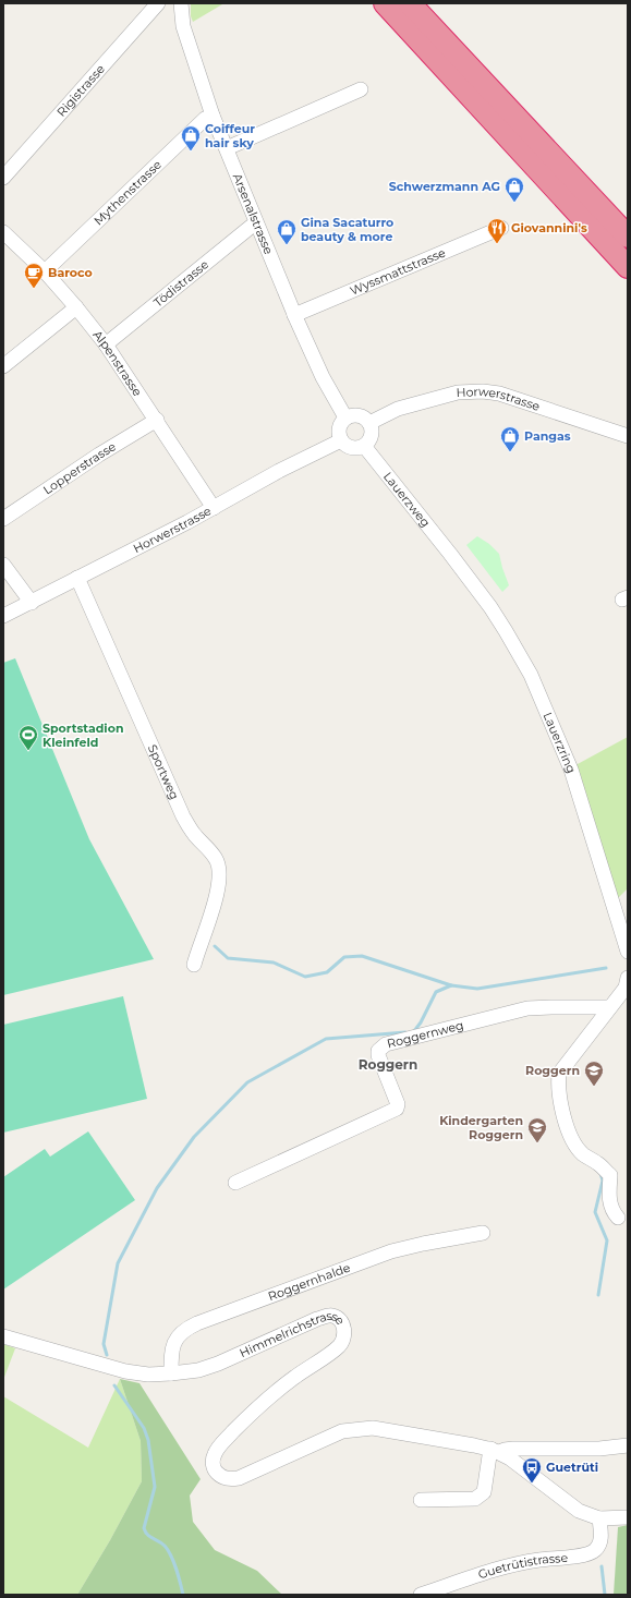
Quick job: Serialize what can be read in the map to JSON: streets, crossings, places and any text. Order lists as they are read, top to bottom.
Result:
{
  "streets": {
    "street": [
      "Rigistrasse",
      "Mythenstrasse",
      "Arsenalstrasse",
      "Wyssmattstrasse",
      "Tödistrasse",
      "Alpenstrasse",
      "Horwerstrasse",
      "Lopperstrasse",
      "Lauerzweg",
      "Lauerzring",
      "Sportweg",
      "Roggernweg",
      "Roggernhalde",
      "Himmelrichstrasse",
      "Guetrütistrasse"
    ]
  },
  "crossings": [
    ["Mythenstrasse", "Arsenalstrasse"],
    ["Mythenstrasse", "Alpenstrasse"],
    ["Arsenalstrasse", "Wyssmattstrasse"],
    ["Arsenalstrasse", "Tödistrasse"],
    ["Arsenalstrasse", "Horwerstrasse"],
    ["Arsenalstrasse", "Lauerzweg"],
    ["Tödistrasse", "Alpenstrasse"],
    ["Alpenstrasse", "Horwerstrasse"],
    ["Alpenstrasse", "Lopperstrasse"],
    ["Horwerstrasse", "Lauerzweg"],
    ["Horwerstrasse", "Sportweg"],
    ["Lauerzweg", "Lauerzring"],
    ["Roggernhalde", "Himmelrichstrasse"],
    ["Himmelrichstrasse", "Guetrütistrasse"]
  ],
  "districts": ["Roggern"],
  "places": {
    "shop": [
      "Coiffeur hair sky",
      "Schwerzmann AG",
      "Gina Sacaturro beauty & more",
      "Pangas"
    ],
    "restaurant": ["Giovannini's"],
    "cafe": ["Baroco"],
    "sports": ["Sportstadion Kleinfeld"],
    "school or university": ["Roggern", "Kindergarten Roggern"],
    "bus stop": ["Guetrüti"]
  }
}
